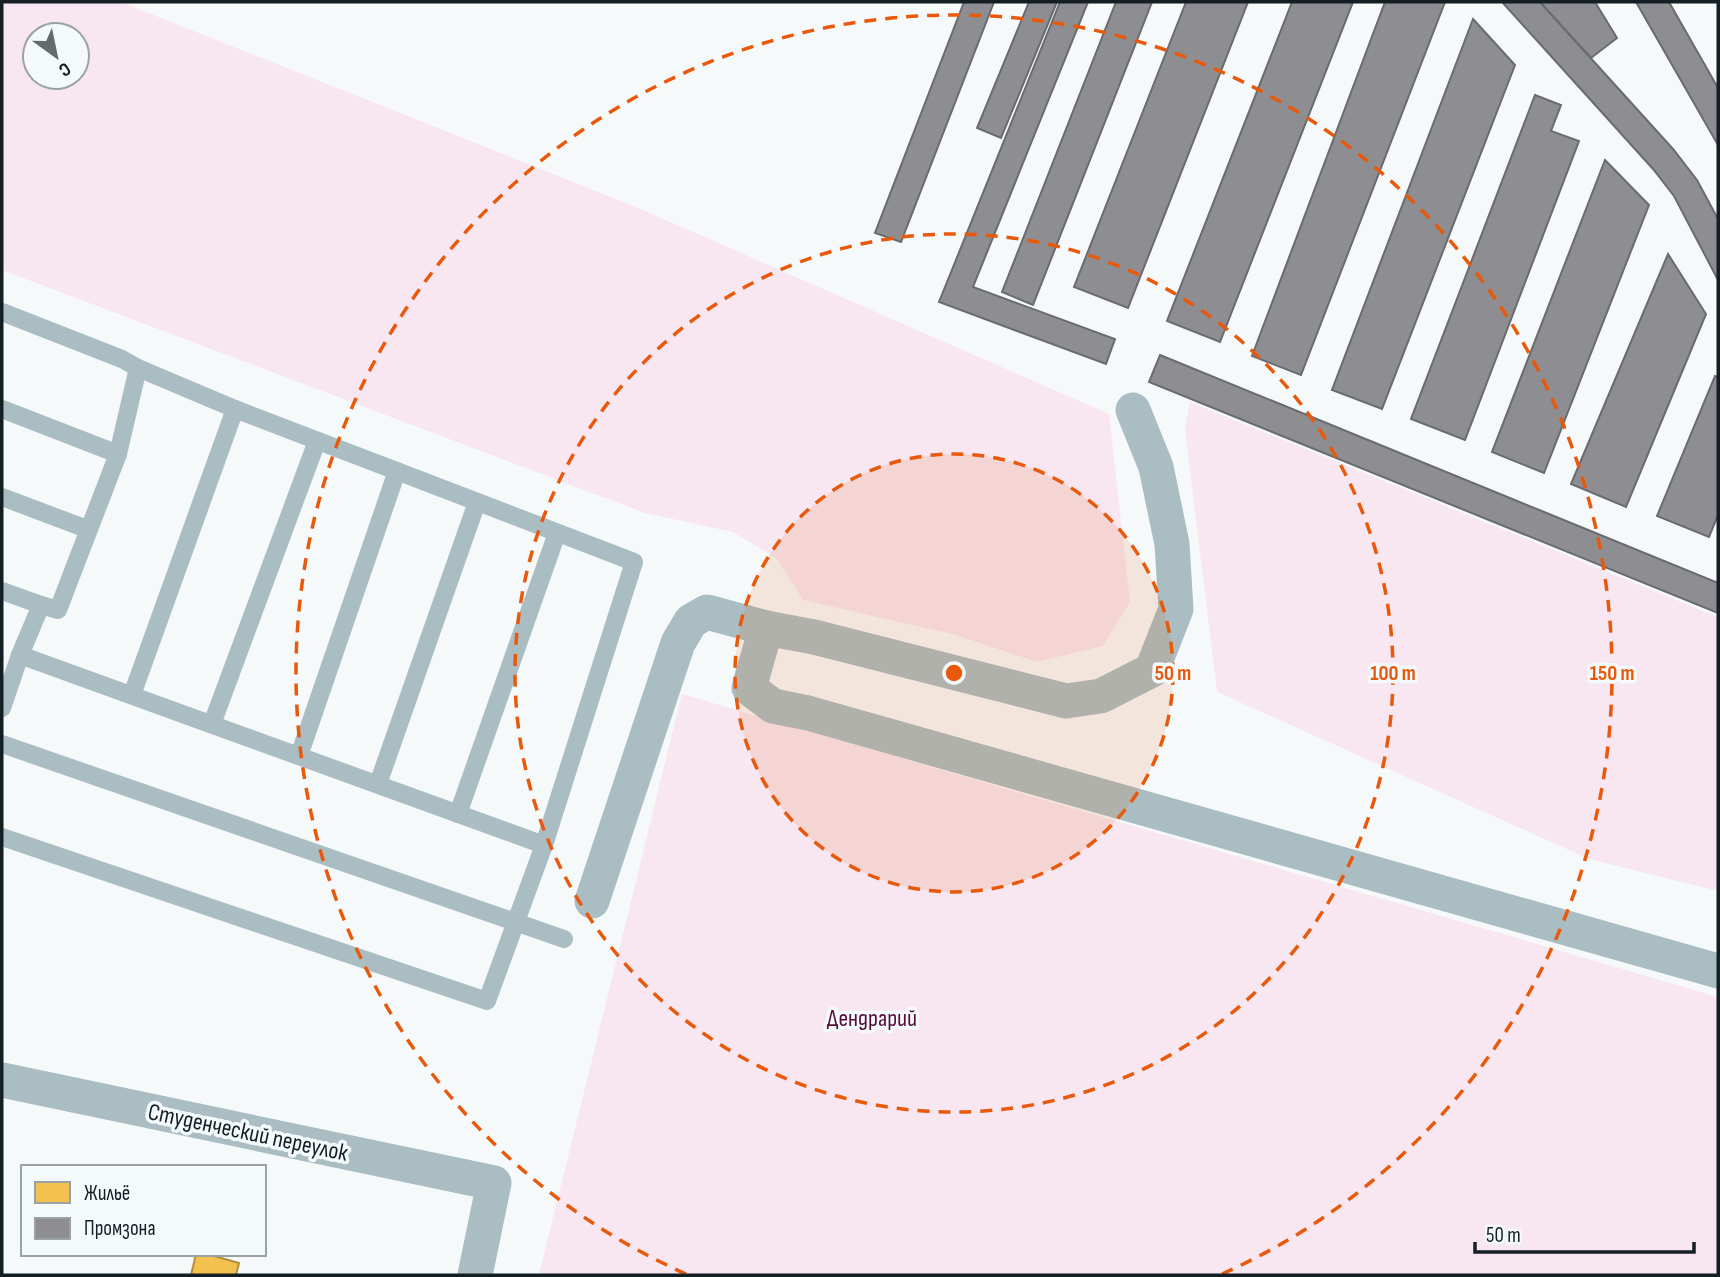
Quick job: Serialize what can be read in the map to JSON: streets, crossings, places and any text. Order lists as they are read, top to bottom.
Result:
{
  "streets": {
    "street": ["Студенческий переулок"]
  },
  "parks": ["Дендрарий"],
  "legend": ["Жильё", "Промзона"],
  "scale_bar": "50 m",
  "north": "bottom right",
  "rings": ["50 m", "100 m", "150 m"]
}
